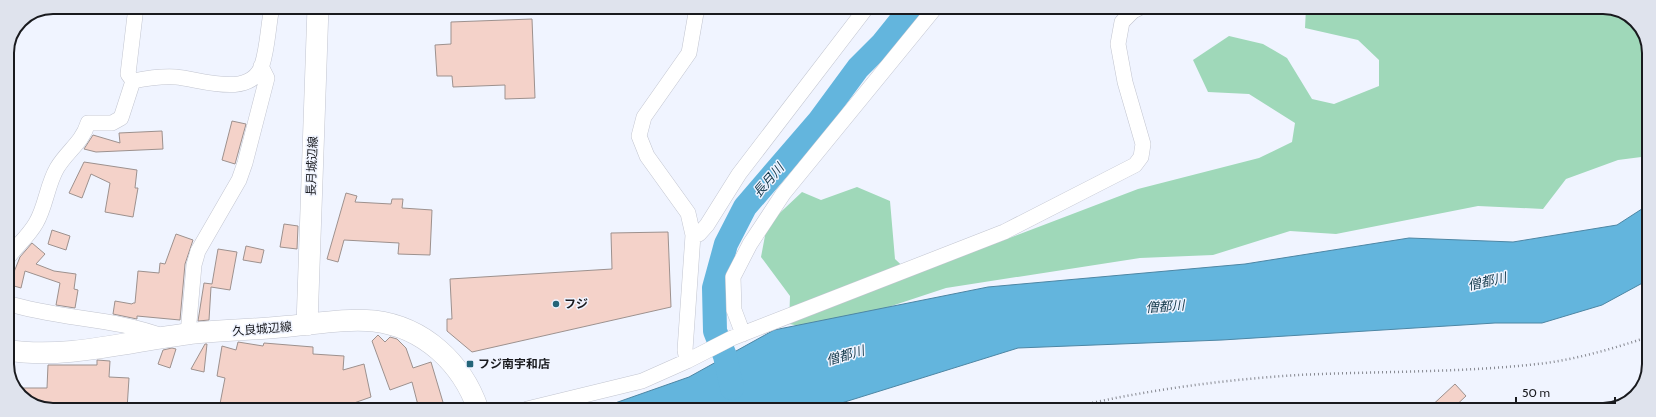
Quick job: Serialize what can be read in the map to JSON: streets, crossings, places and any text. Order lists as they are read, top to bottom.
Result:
{
  "streets": {
    "main road": ["長月城辺線", "久良城辺線"]
  },
  "crossings": [
    ["長月城辺線", "久良城辺線"]
  ],
  "water": ["長月川", "僧都川"],
  "places": {
    "other": ["フジ"],
    "transit": ["フジ南宇和店"]
  },
  "scale_bar": "50 m"
}
